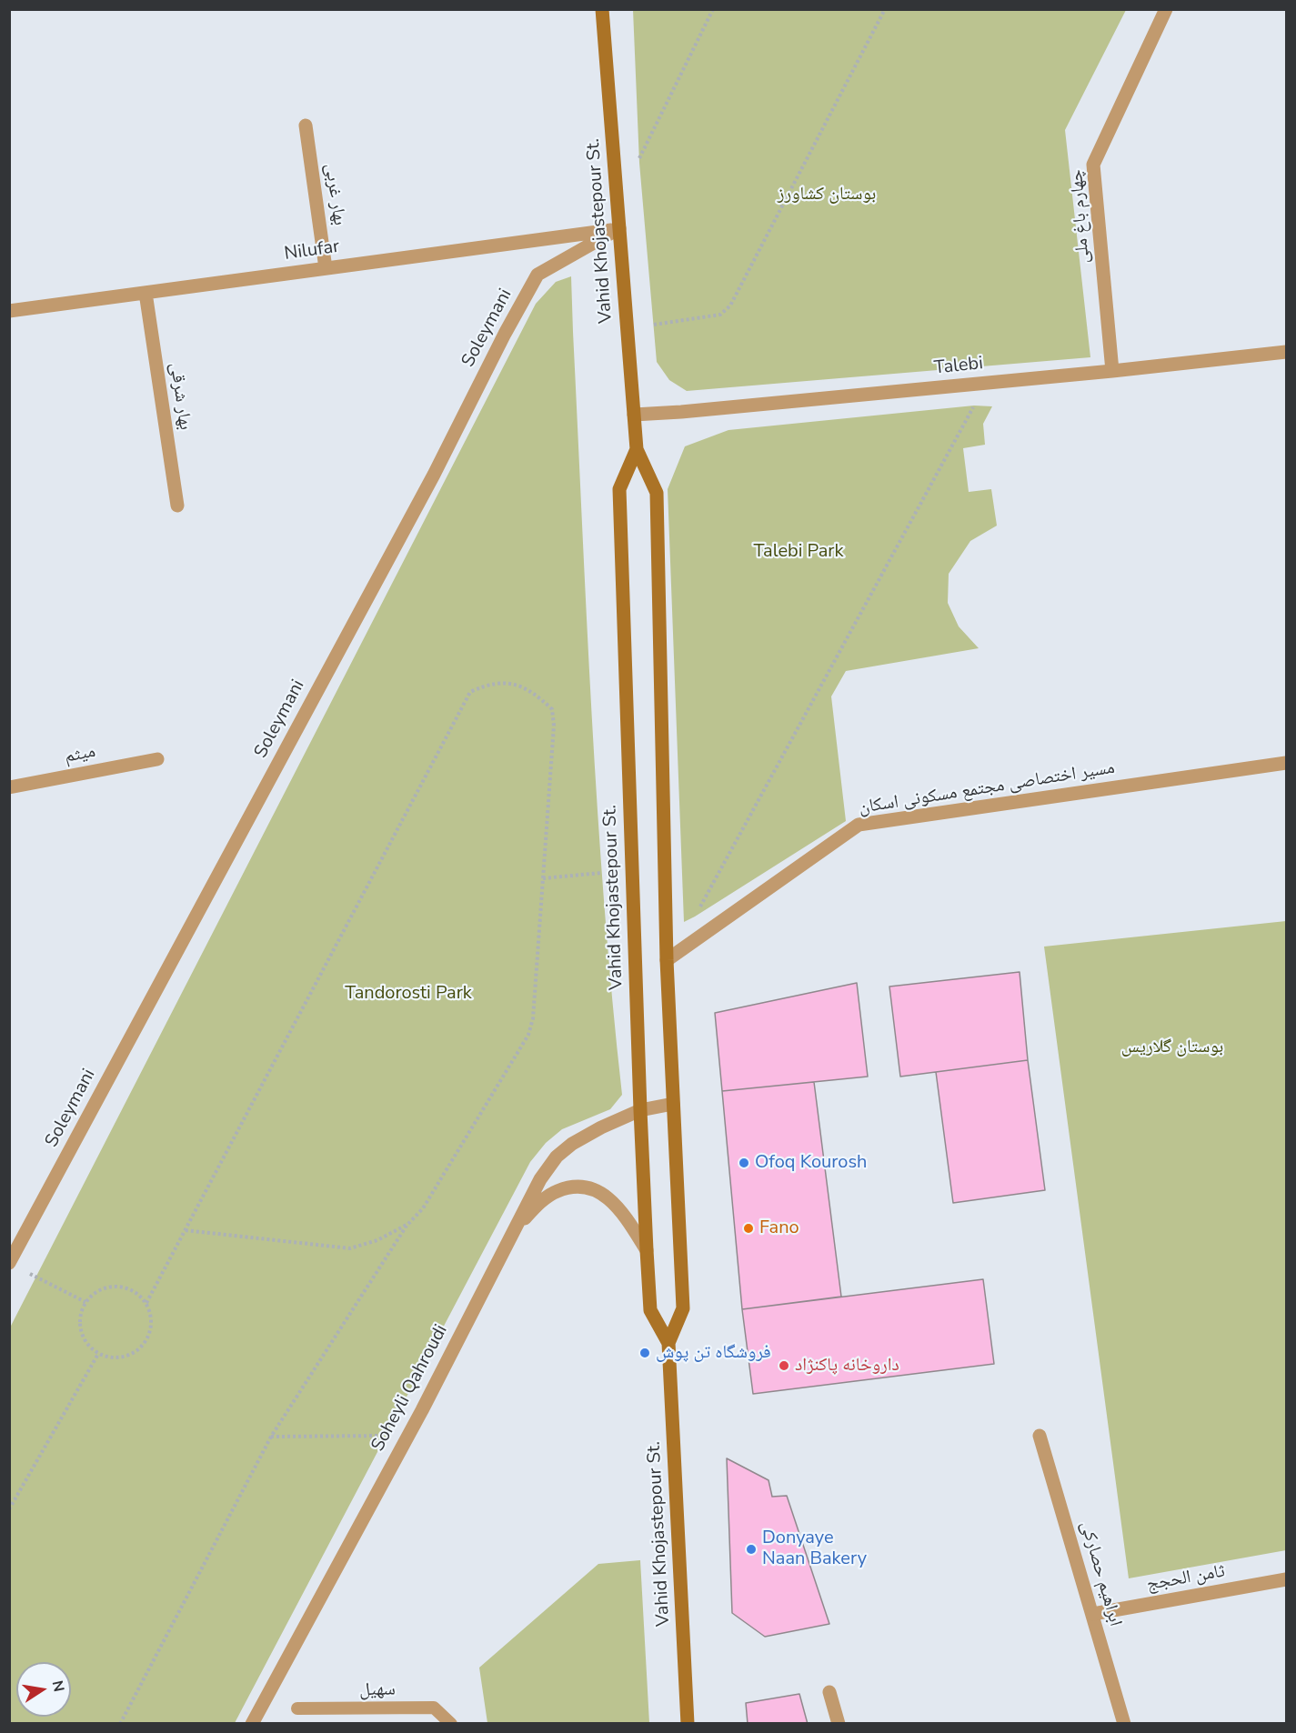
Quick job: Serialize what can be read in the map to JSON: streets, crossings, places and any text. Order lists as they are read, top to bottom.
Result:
{
  "streets": {
    "main road": ["Vahid Khojastepour St."],
    "street": [
      "بهار غربی",
      "چهارم باغ ملی",
      "Nilufar",
      "Soleymani",
      "Talebi",
      "بهار شرقی",
      "میثم",
      "مسیر اختصاصی مجتمع مسکونی اسکان",
      "Soheyli Qahroudi",
      "ابراهیم حصارکی",
      "ثامن الحجج"
    ],
    "lane": ["سهیل"]
  },
  "crossings": [
    ["بهار غربی", "Nilufar"],
    ["چهارم باغ ملی", "Talebi"],
    ["Vahid Khojastepour St.", "Nilufar"],
    ["Vahid Khojastepour St.", "Soleymani"],
    ["Vahid Khojastepour St.", "Talebi"],
    ["Vahid Khojastepour St.", "مسیر اختصاصی مجتمع مسکونی اسکان"],
    ["Vahid Khojastepour St.", "Soheyli Qahroudi"],
    ["Nilufar", "Soleymani"],
    ["Nilufar", "بهار شرقی"],
    ["ابراهیم حصارکی", "ثامن الحجج"]
  ],
  "parks": [
    "بوستان کشاورز",
    "Talebi Park",
    "Tandorosti Park",
    "بوستان گلاریس"
  ],
  "places": [
    "Ofoq Kourosh",
    "Fano",
    "فروشگاه تن پوش",
    "داروخانه پاکنژاد",
    "Donyaye Naan Bakery"
  ],
  "north": "right"
}
